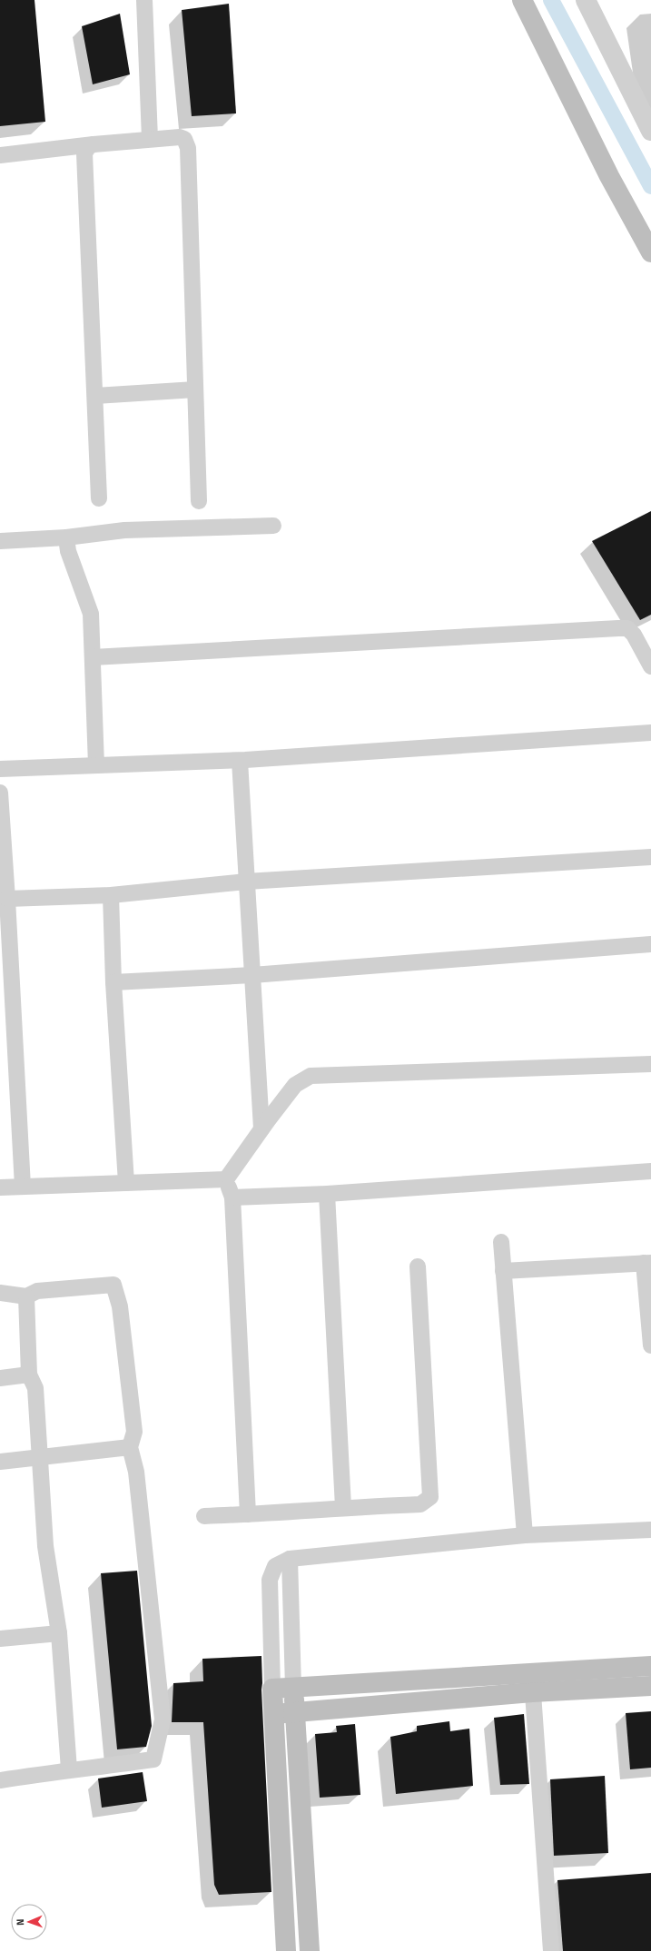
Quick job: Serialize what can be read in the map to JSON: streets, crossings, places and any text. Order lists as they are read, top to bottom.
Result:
{
  "north": "left"
}
